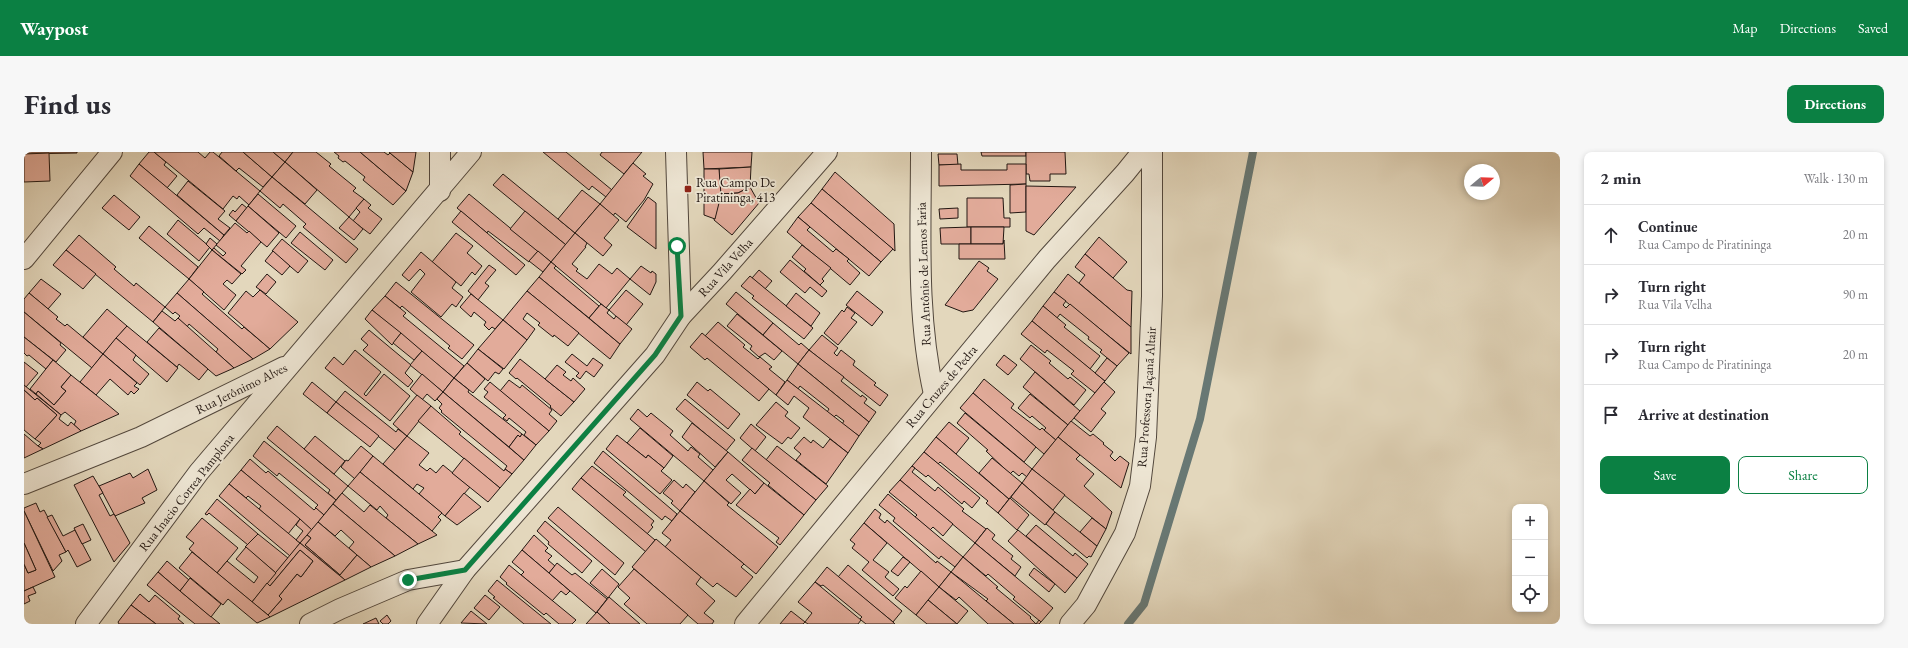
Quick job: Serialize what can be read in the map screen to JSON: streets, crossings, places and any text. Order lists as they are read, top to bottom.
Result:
{
  "streets": {
    "street": [
      "Rua Vila Velha",
      "Rua Antônio de Lemos Faria",
      "Rua Cruzes de Pedra",
      "Rua Jerônimo Alves",
      "Rua Professora Jaçanã Altair",
      "Rua Inacio Correa Pamplona"
    ]
  },
  "crossings": [
    ["Rua Antônio de Lemos Faria", "Rua Cruzes de Pedra"],
    ["Rua Jerônimo Alves", "Rua Inacio Correa Pamplona"]
  ],
  "places": {
    "transit": ["Rua Campo De Piratininga, 413"]
  },
  "north": "right",
  "page": {
    "header": "Waypost",
    "nav": ["Map", "Directions", "Saved"],
    "buttons": [
      "Directions",
      ["Save", "Share"]
    ],
    "title": "Find us",
    "heading": ["2 min", "Walk · 130 m"],
    "list": [
      ["Continue", "Rua Campo de Piratininga", "20 m"],
      ["Turn right", "Rua Vila Velha", "90 m"],
      ["Turn right", "Rua Campo de Piratininga", "20 m"],
      "Arrive at destination"
    ],
    "map_buttons": ["+", "−"]
  }
}
